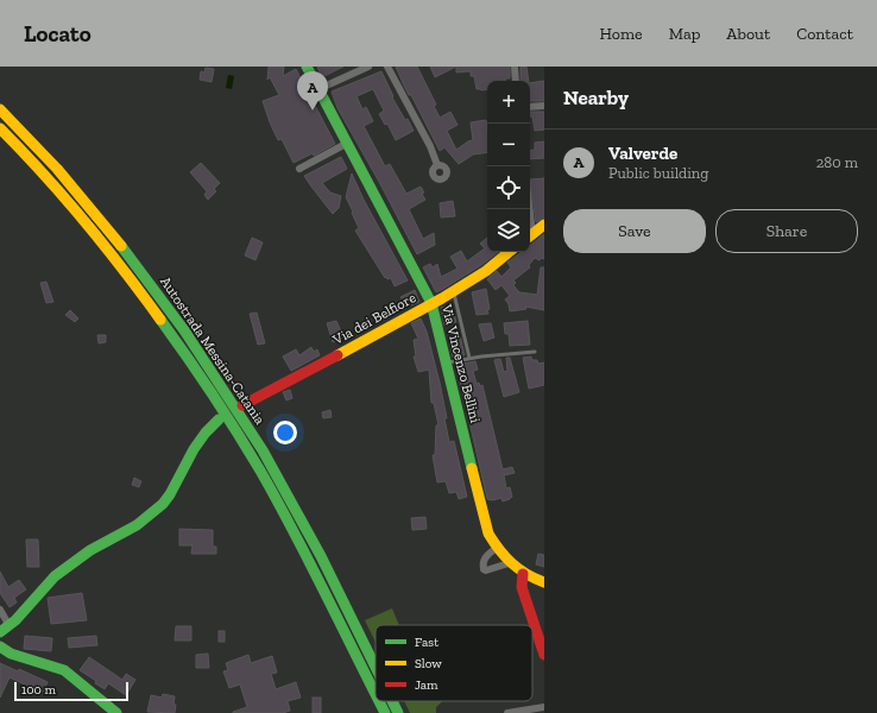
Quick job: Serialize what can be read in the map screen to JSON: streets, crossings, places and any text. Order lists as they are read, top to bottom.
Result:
{
  "streets": {
    "main road": ["Via dei Belfiore", "Autostrada Messina-Catania", "Via Vincenzo Bellini"]
  },
  "crossings": [
    ["Via dei Belfiore", "Via Vincenzo Bellini"]
  ],
  "legend": ["Fast", "Slow", "Jam"],
  "scale_bar": "100 m",
  "page": {
    "header": "Locato",
    "nav": [
      "Home",
      "Map",
      "About",
      "Contact"
    ],
    "heading": "Nearby",
    "pins": "A",
    "map_buttons": ["+", "−"],
    "list": [
      {
        "mark": "A",
        "name": "Valverde",
        "note": "Public building",
        "value": "280 m"
      }
    ],
    "buttons": ["Save", "Share"],
    "scale": "100 m"
  }
}
